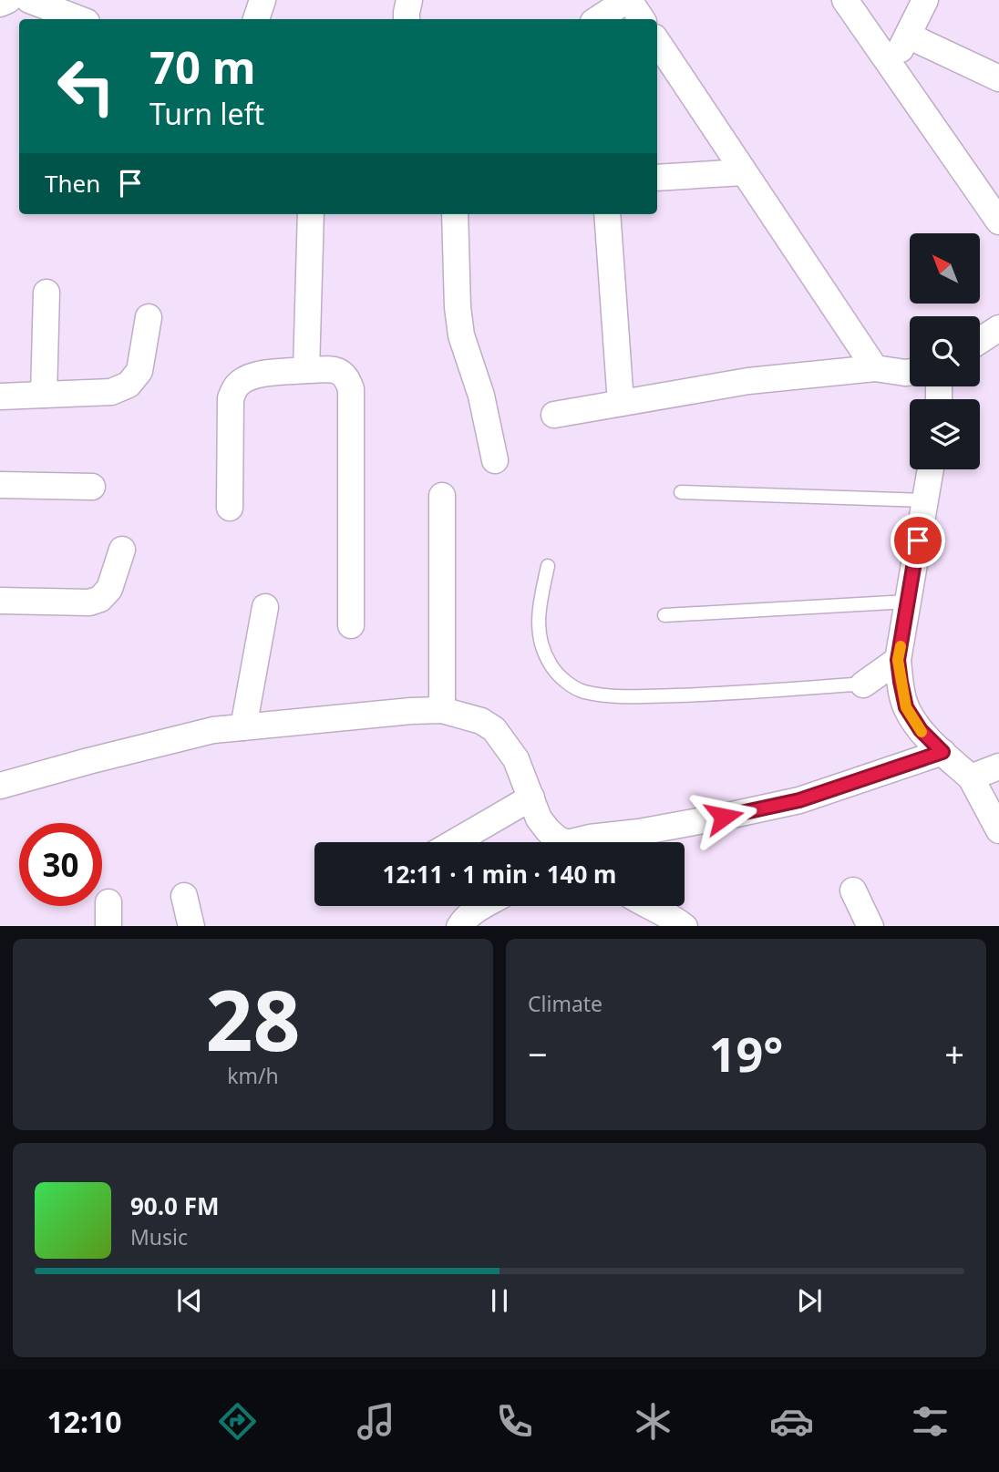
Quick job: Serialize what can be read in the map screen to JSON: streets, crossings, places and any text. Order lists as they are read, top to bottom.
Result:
{
  "north": "top left",
  "page": {
    "turn": ["70 m", "Turn left"],
    "then": "Then",
    "limit": "30",
    "trip": "12:11 · 1 min · 140 m",
    "tile": [
      ["28", "km/h"],
      "Climate"
    ],
    "heat": ["−", "19°", "+"],
    "song": ["90.0 FM", "Music"],
    "tabs": "12:10"
  }
}
